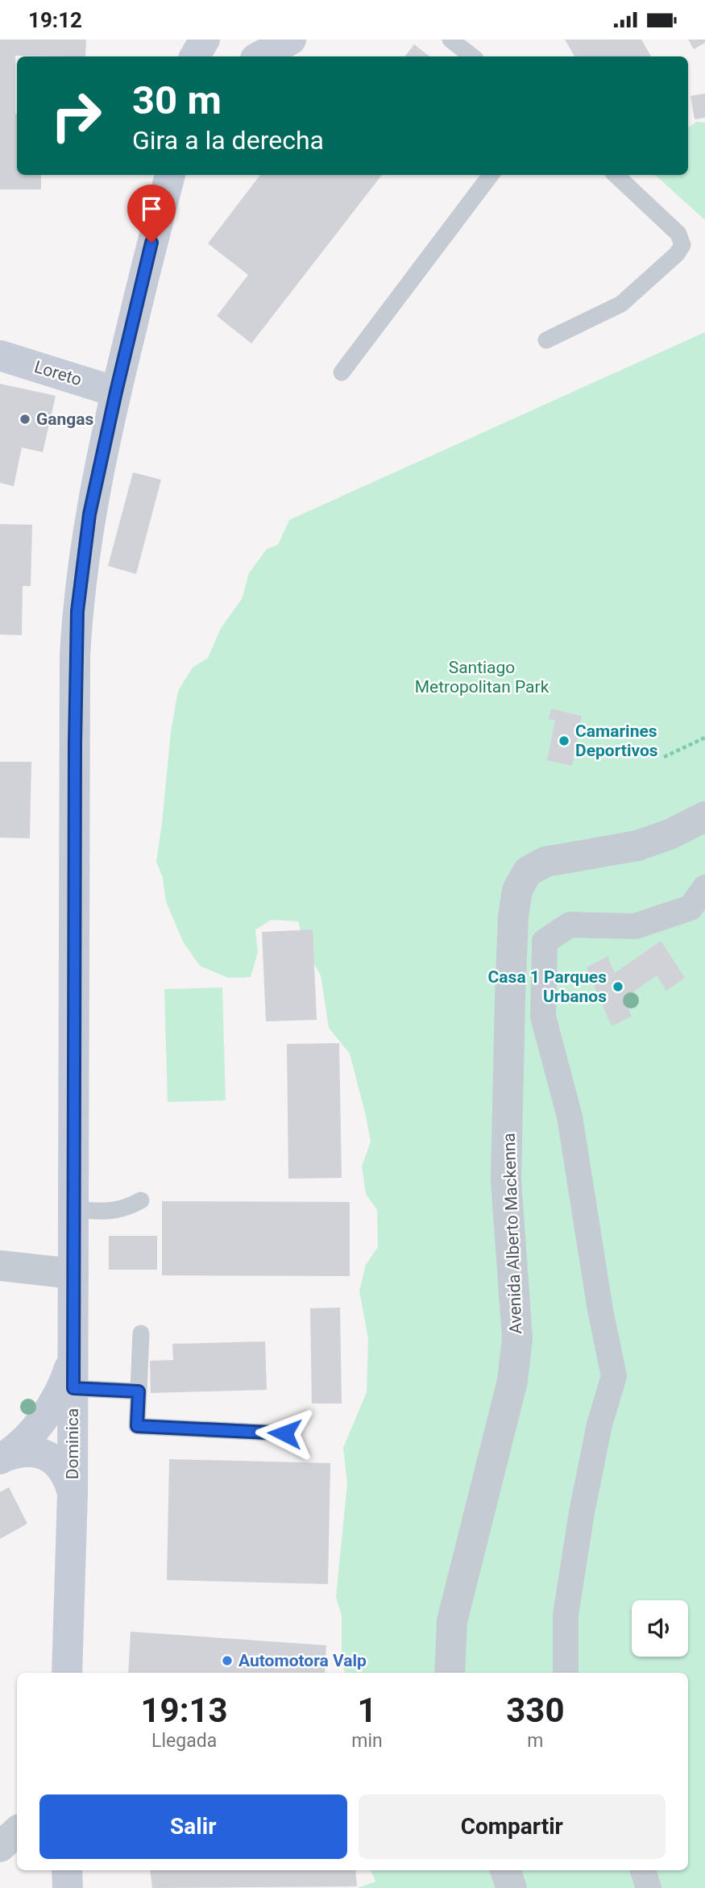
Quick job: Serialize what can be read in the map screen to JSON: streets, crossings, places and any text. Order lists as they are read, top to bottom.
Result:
{
  "streets": {
    "main road": ["Loreto", "Dominica"],
    "street": ["Avenida Alberto Mackenna"]
  },
  "crossings": [
    ["Loreto", "Dominica"]
  ],
  "parks": ["Santiago Metropolitan Park"],
  "places": [
    "Gangas",
    "Camarines Deportivos",
    "Casa 1 Parques Urbanos",
    "Automotora Valp"
  ],
  "page": {
    "status": "19:12",
    "turn": ["30 m", "Gira a la derecha"],
    "eta": [
      "19:13",
      "Llegada",
      "1",
      "min",
      "330",
      "m"
    ],
    "buttons": ["Salir", "Compartir"]
  }
}
